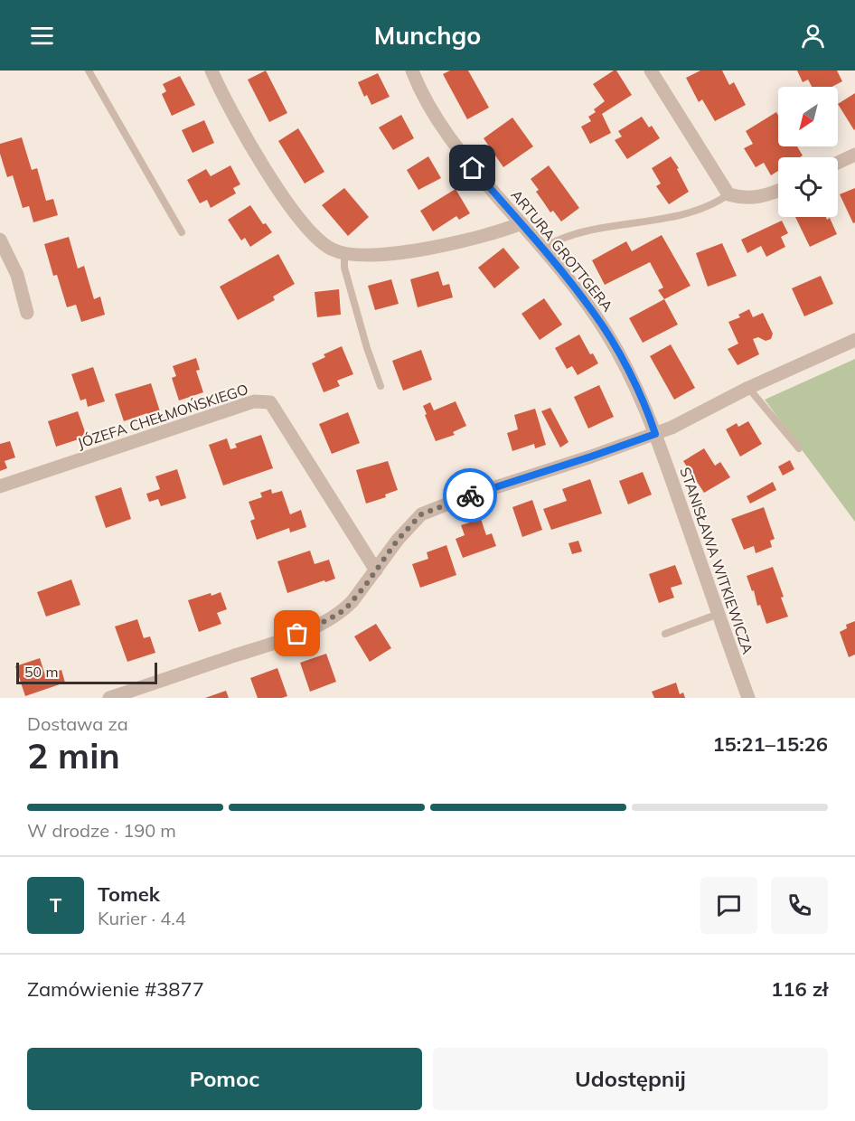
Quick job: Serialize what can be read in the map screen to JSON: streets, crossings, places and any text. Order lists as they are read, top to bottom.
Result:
{
  "streets": {
    "street": ["ARTURA GROTTGERA", "JÓZEFA CHEŁMOŃSKIEGO", "STANISŁAWA WITKIEWICZA"]
  },
  "crossings": [
    ["ARTURA GROTTGERA", "STANISŁAWA WITKIEWICZA"]
  ],
  "scale_bar": "50 m",
  "north": "bottom left",
  "page": {
    "header": "Munchgo",
    "scale": "50 m",
    "heading": ["2 min", "Dostawa za", "15:21–15:26"],
    "panel": [
      "Tomek",
      "Kurier · 4.4",
      "Zamówienie #3877",
      "116 zł"
    ],
    "bar": "W drodze · 190 m",
    "round": "T",
    "buttons": ["Pomoc", "Udostępnij"]
  }
}
